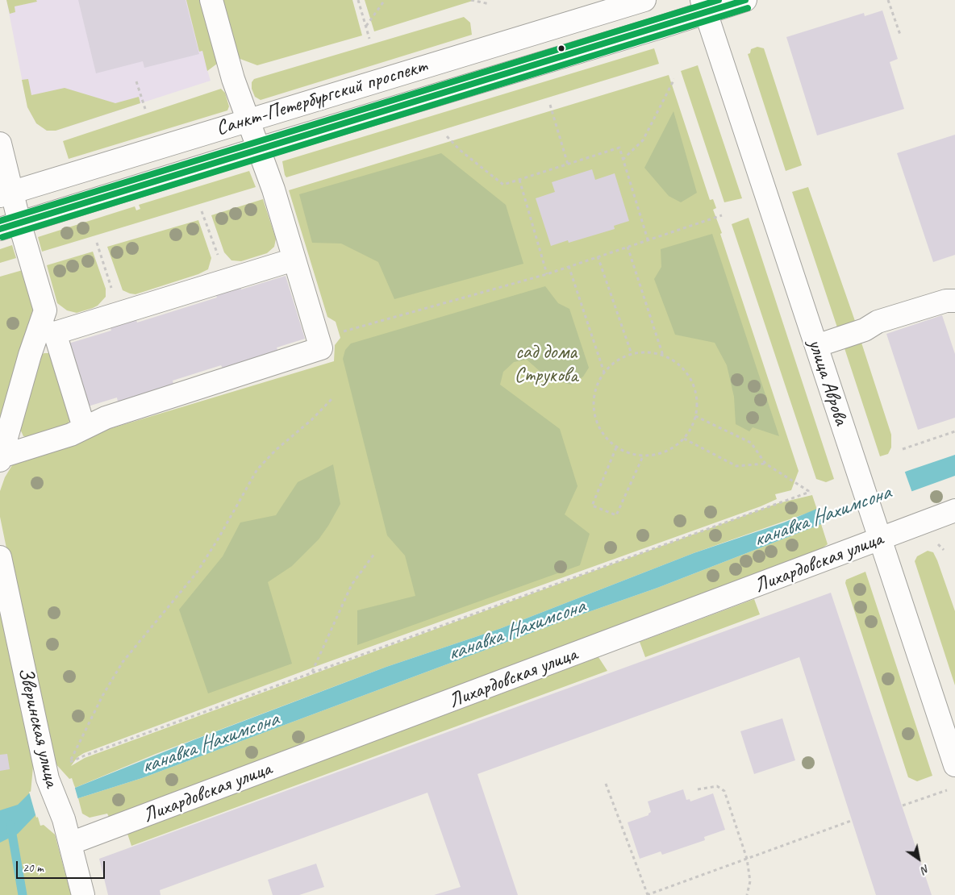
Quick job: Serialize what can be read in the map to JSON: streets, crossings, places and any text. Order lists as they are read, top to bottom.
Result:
{
  "streets": {
    "street": [
      "Санкт-Петербургский проспект",
      "улица Аврова",
      "Лихардовская улица",
      "Зверинская улица"
    ]
  },
  "crossings": [
    ["Санкт-Петербургский проспект", "улица Аврова"],
    ["улица Аврова", "Лихардовская улица"],
    ["Лихардовская улица", "Зверинская улица"]
  ],
  "water": ["канавка Нахимсона"],
  "parks": ["сад дома Струкова"],
  "scale_bar": "20 m",
  "north": "bottom right"
}
